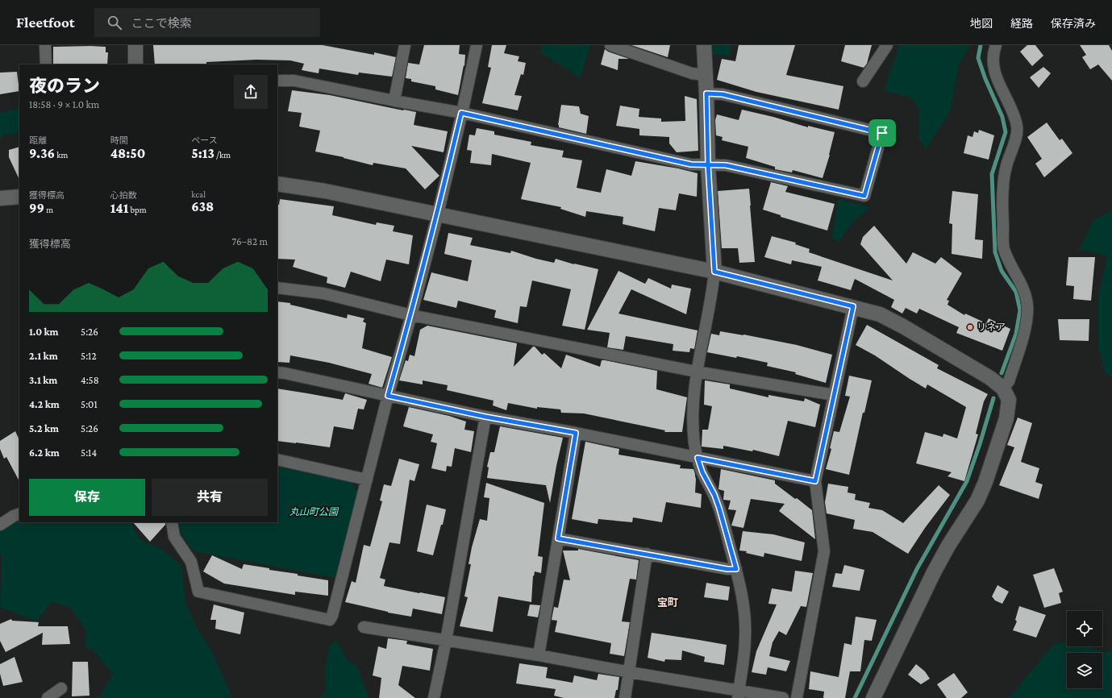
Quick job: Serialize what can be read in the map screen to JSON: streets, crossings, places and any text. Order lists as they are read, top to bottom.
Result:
{
  "districts": ["宝町"],
  "parks": ["丸山町公園"],
  "places": ["リネア"],
  "page": {
    "header": "Fleetfoot",
    "search": "ここで検索",
    "nav": ["地図", "経路", "保存済み"],
    "heading": ["夜のラン", "18:58 · 9 × 1.0 km"],
    "stats": [
      ["距離", "9.36 km"],
      ["時間", "48:50"],
      ["ペース", "5:13 /km"],
      ["獲得標高", "99 m"],
      ["心拍数", "141 bpm"],
      ["kcal", "638"]
    ],
    "chart": ["獲得標高", "76–82 m"],
    "list": [
      {
        "name": "1.0 km",
        "note": "5:26"
      },
      {
        "name": "2.1 km",
        "note": "5:12"
      },
      {
        "name": "3.1 km",
        "note": "4:58"
      },
      {
        "name": "4.2 km",
        "note": "5:01"
      },
      {
        "name": "5.2 km",
        "note": "5:26"
      },
      {
        "name": "6.2 km",
        "note": "5:14"
      }
    ],
    "buttons": ["保存", "共有"]
  }
}
